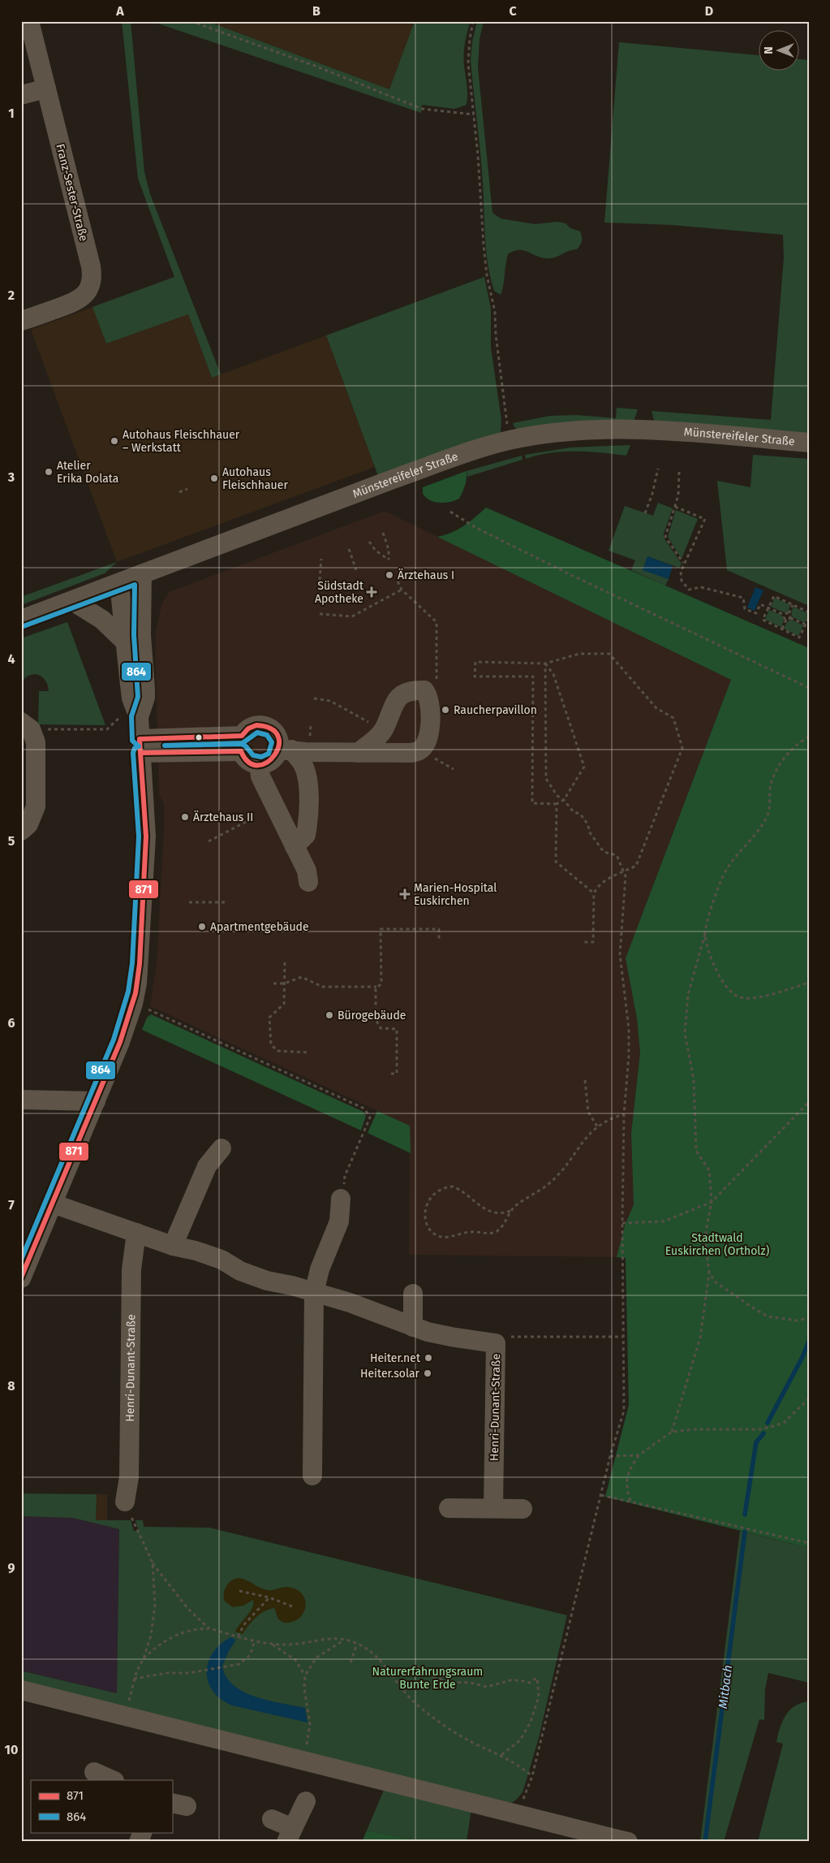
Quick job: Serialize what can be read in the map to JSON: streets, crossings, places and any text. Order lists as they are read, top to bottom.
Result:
{
  "streets": {
    "street": ["Franz-Sester-Straße", "Münstereifeler Straße", "Henri-Dunant-Straße"]
  },
  "water": ["Mitbach"],
  "parks": ["Stadtwald Euskirchen (Ortholz)", "Naturerfahrungsraum Bunte Erde"],
  "places": {
    "other": [
      "Autohaus Fleischhauer – Werkstatt",
      "Atelier Erika Dolata",
      "Autohaus Fleischhauer",
      "Ärztehaus I",
      "Raucherpavillon",
      "Ärztehaus II",
      "Apartmentgebäude",
      "Bürogebäude",
      "Heiter.net",
      "Heiter.solar"
    ],
    "health": ["Südstadt Apotheke", "Marien-Hospital Euskirchen"]
  },
  "lines": ["transit line 864", "transit line 871"],
  "legend": ["871", "864"],
  "north": "left",
  "grid": {
    "columns": [
      "A",
      "B",
      "C",
      "D"
    ],
    "rows": [
      "1",
      "2",
      "3",
      "4",
      "5",
      "6",
      "7",
      "8",
      "9",
      "10"
    ]
  }
}
